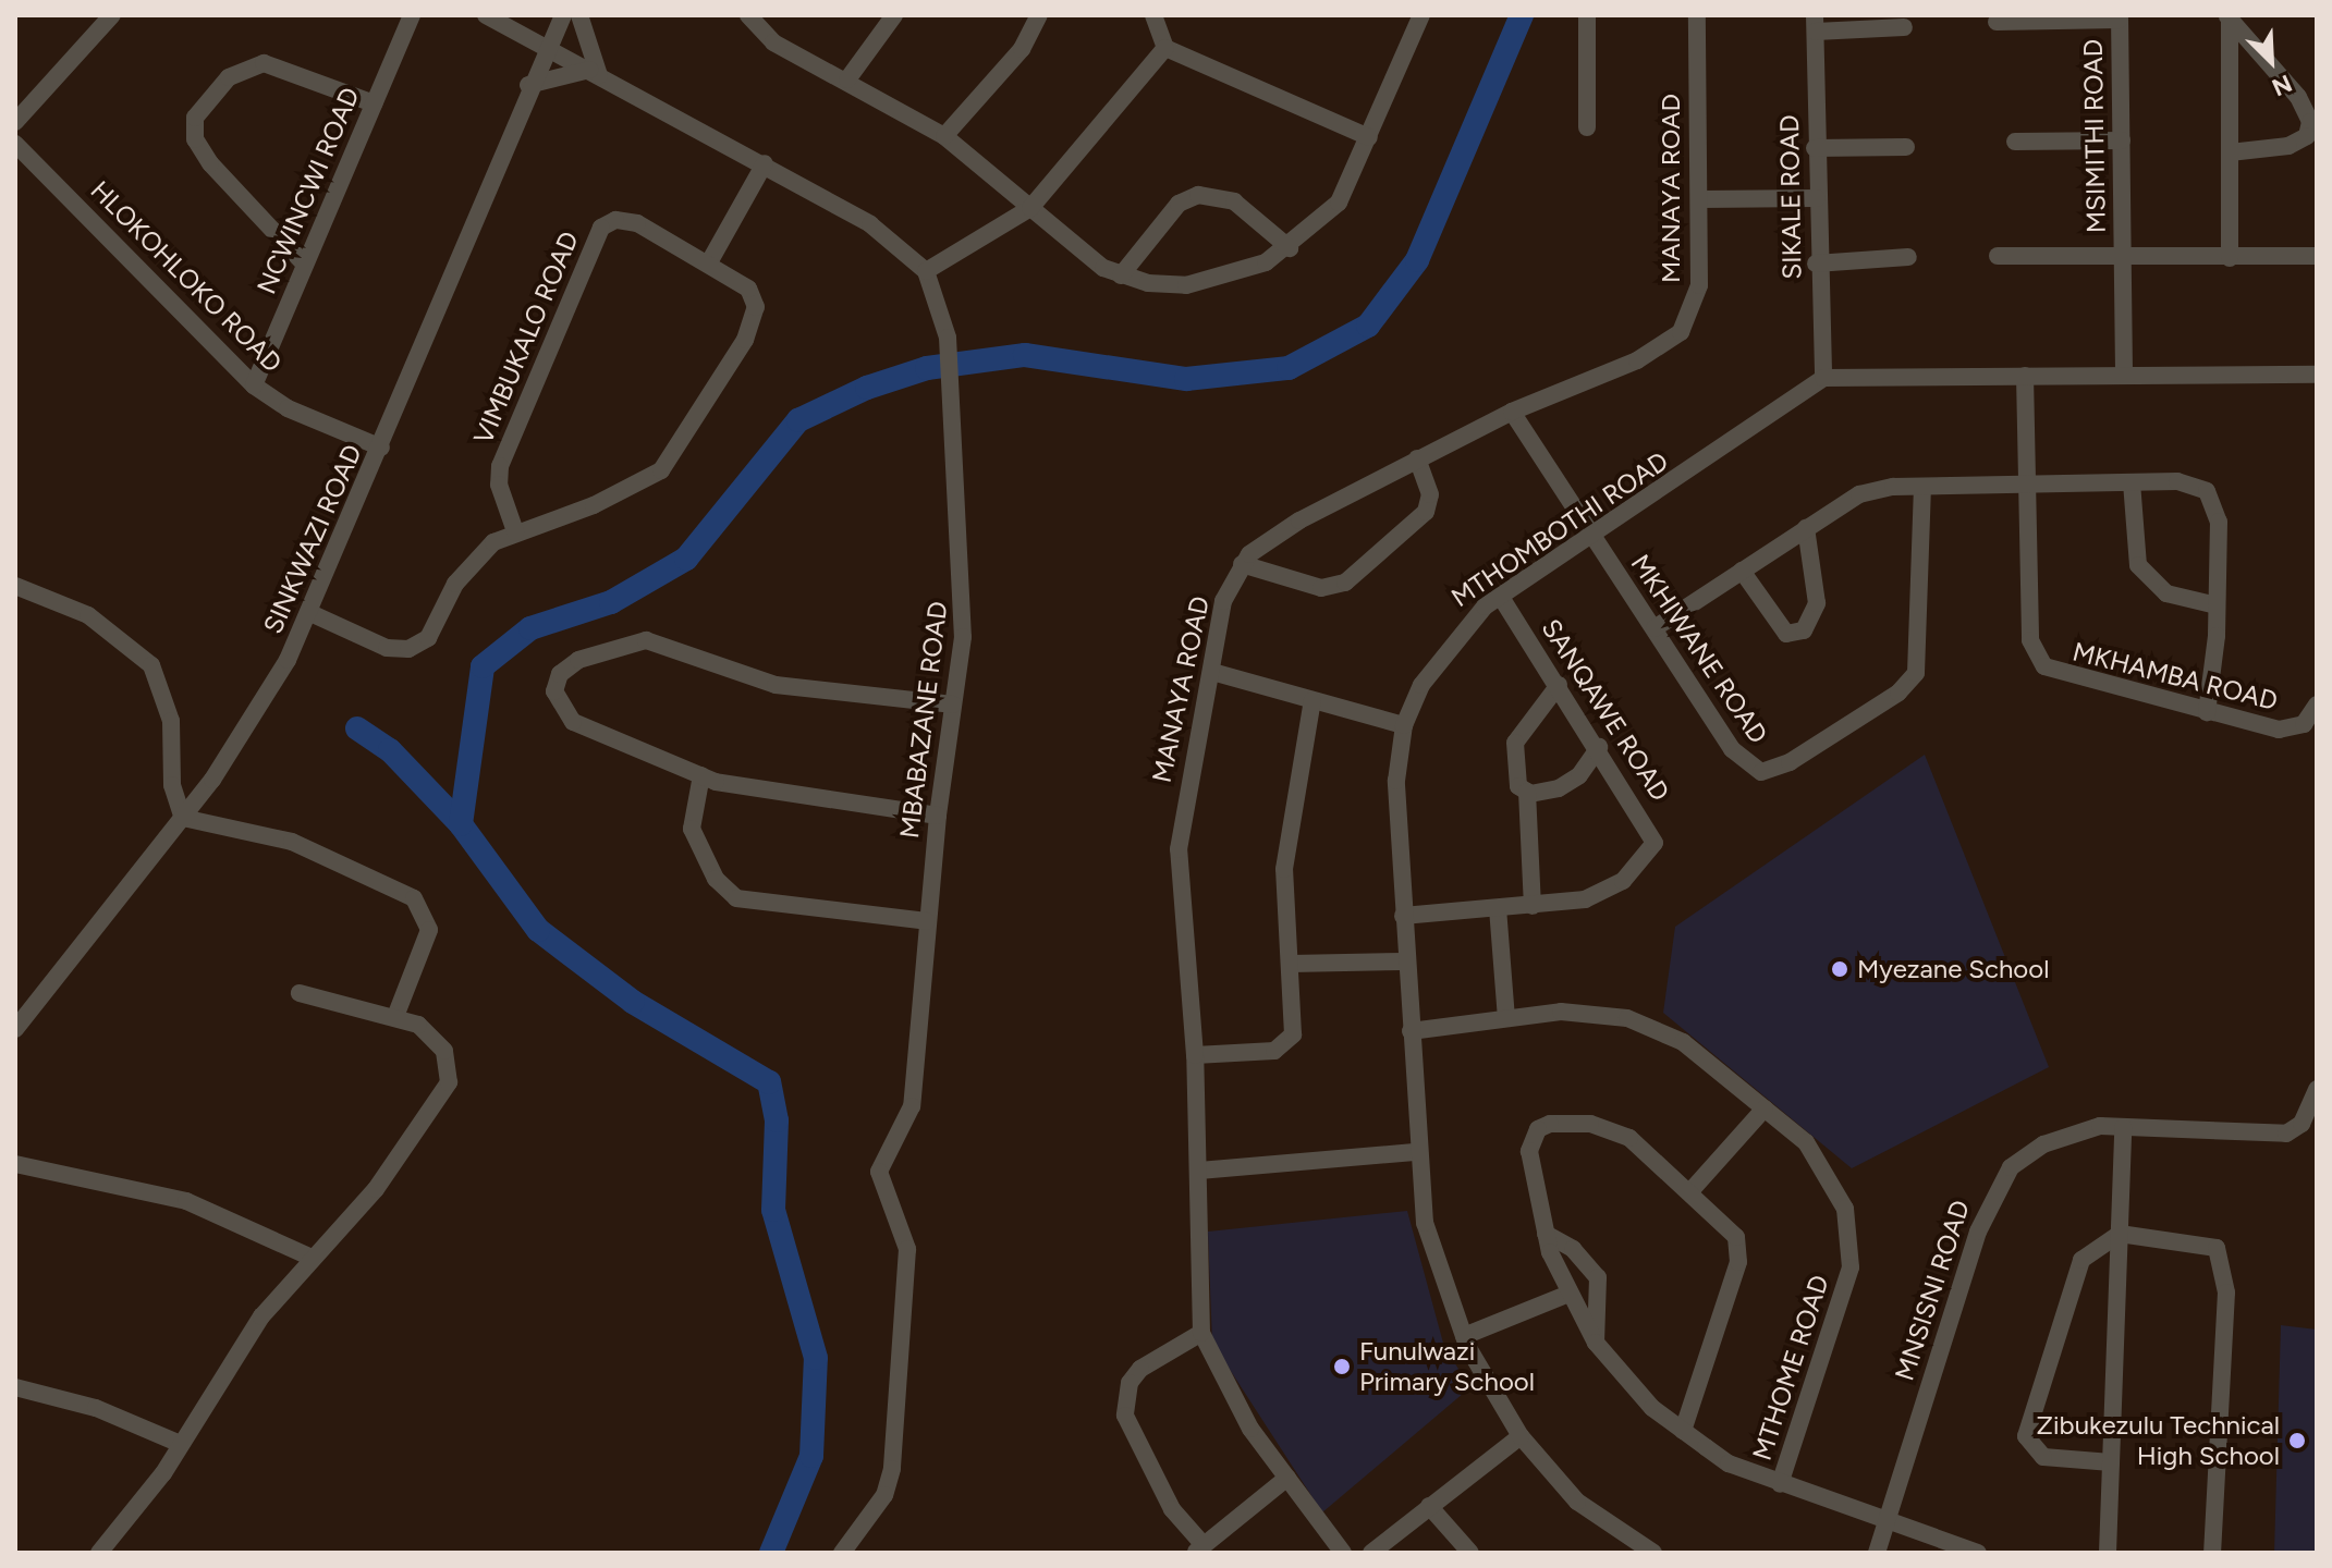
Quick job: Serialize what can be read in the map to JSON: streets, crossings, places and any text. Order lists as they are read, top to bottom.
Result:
{
  "streets": {
    "street": [
      "MSIMITHI ROAD",
      "MANAYA ROAD",
      "NCWINCWI ROAD",
      "SIKALE ROAD",
      "HLOKOHLOKO ROAD",
      "VIMBUKALO ROAD",
      "MTHOMBOTHI ROAD",
      "SINKWAZI ROAD",
      "MKHIWANE ROAD",
      "MKHAMBA ROAD",
      "SANQAWE ROAD",
      "MBABAZANE ROAD",
      "MNSISNI ROAD",
      "MTHOME ROAD"
    ]
  },
  "crossings": [
    ["MANAYA ROAD", "MKHIWANE ROAD"],
    ["NCWINCWI ROAD", "HLOKOHLOKO ROAD"],
    ["SIKALE ROAD", "MTHOMBOTHI ROAD"],
    ["HLOKOHLOKO ROAD", "SINKWAZI ROAD"],
    ["VIMBUKALO ROAD", "SINKWAZI ROAD"],
    ["MTHOMBOTHI ROAD", "MKHIWANE ROAD"],
    ["MTHOMBOTHI ROAD", "SANQAWE ROAD"],
    ["MTHOMBOTHI ROAD", "MTHOME ROAD"]
  ],
  "places": ["Myezane School", "Funulwazi Primary School", "Zibukezulu Technical High School"],
  "north": "bottom right"
}
